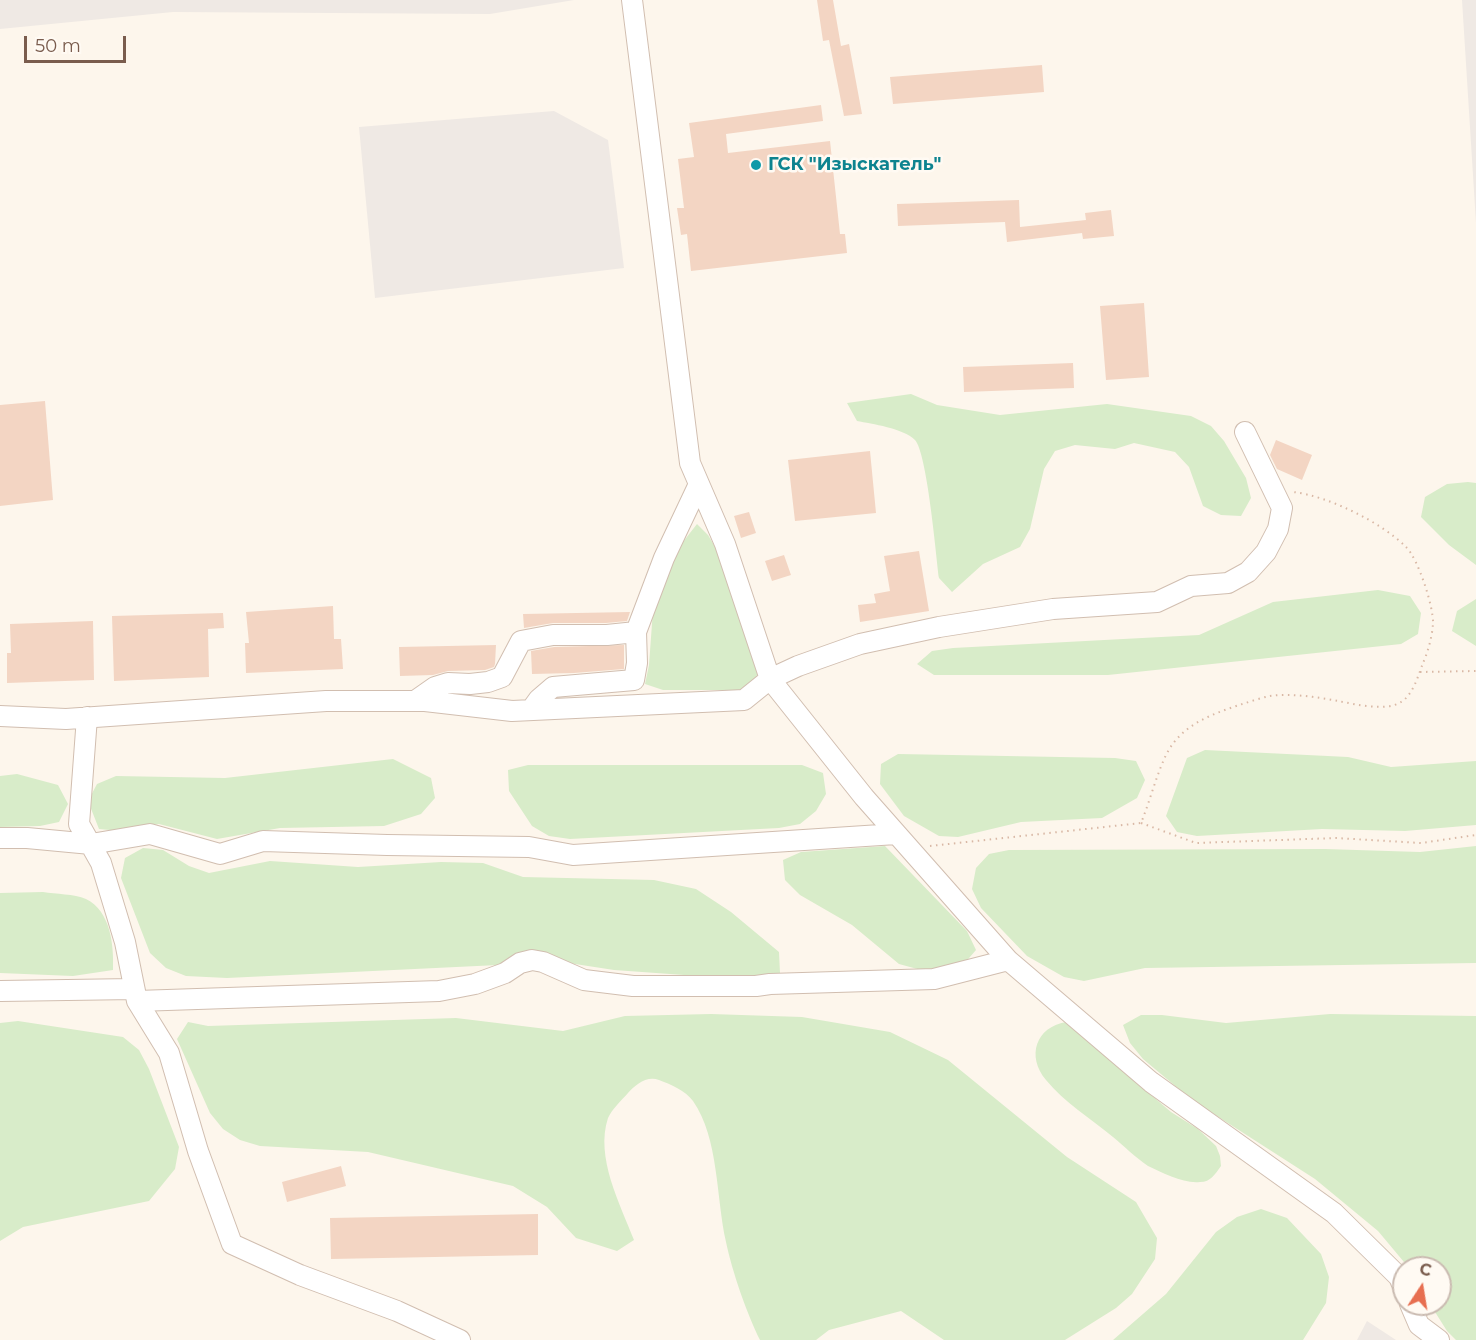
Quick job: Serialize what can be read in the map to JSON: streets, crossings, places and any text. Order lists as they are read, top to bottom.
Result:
{
  "places": ["ГСК \"Изыскатель\""],
  "scale_bar": "50 m",
  "north": "top"
}
